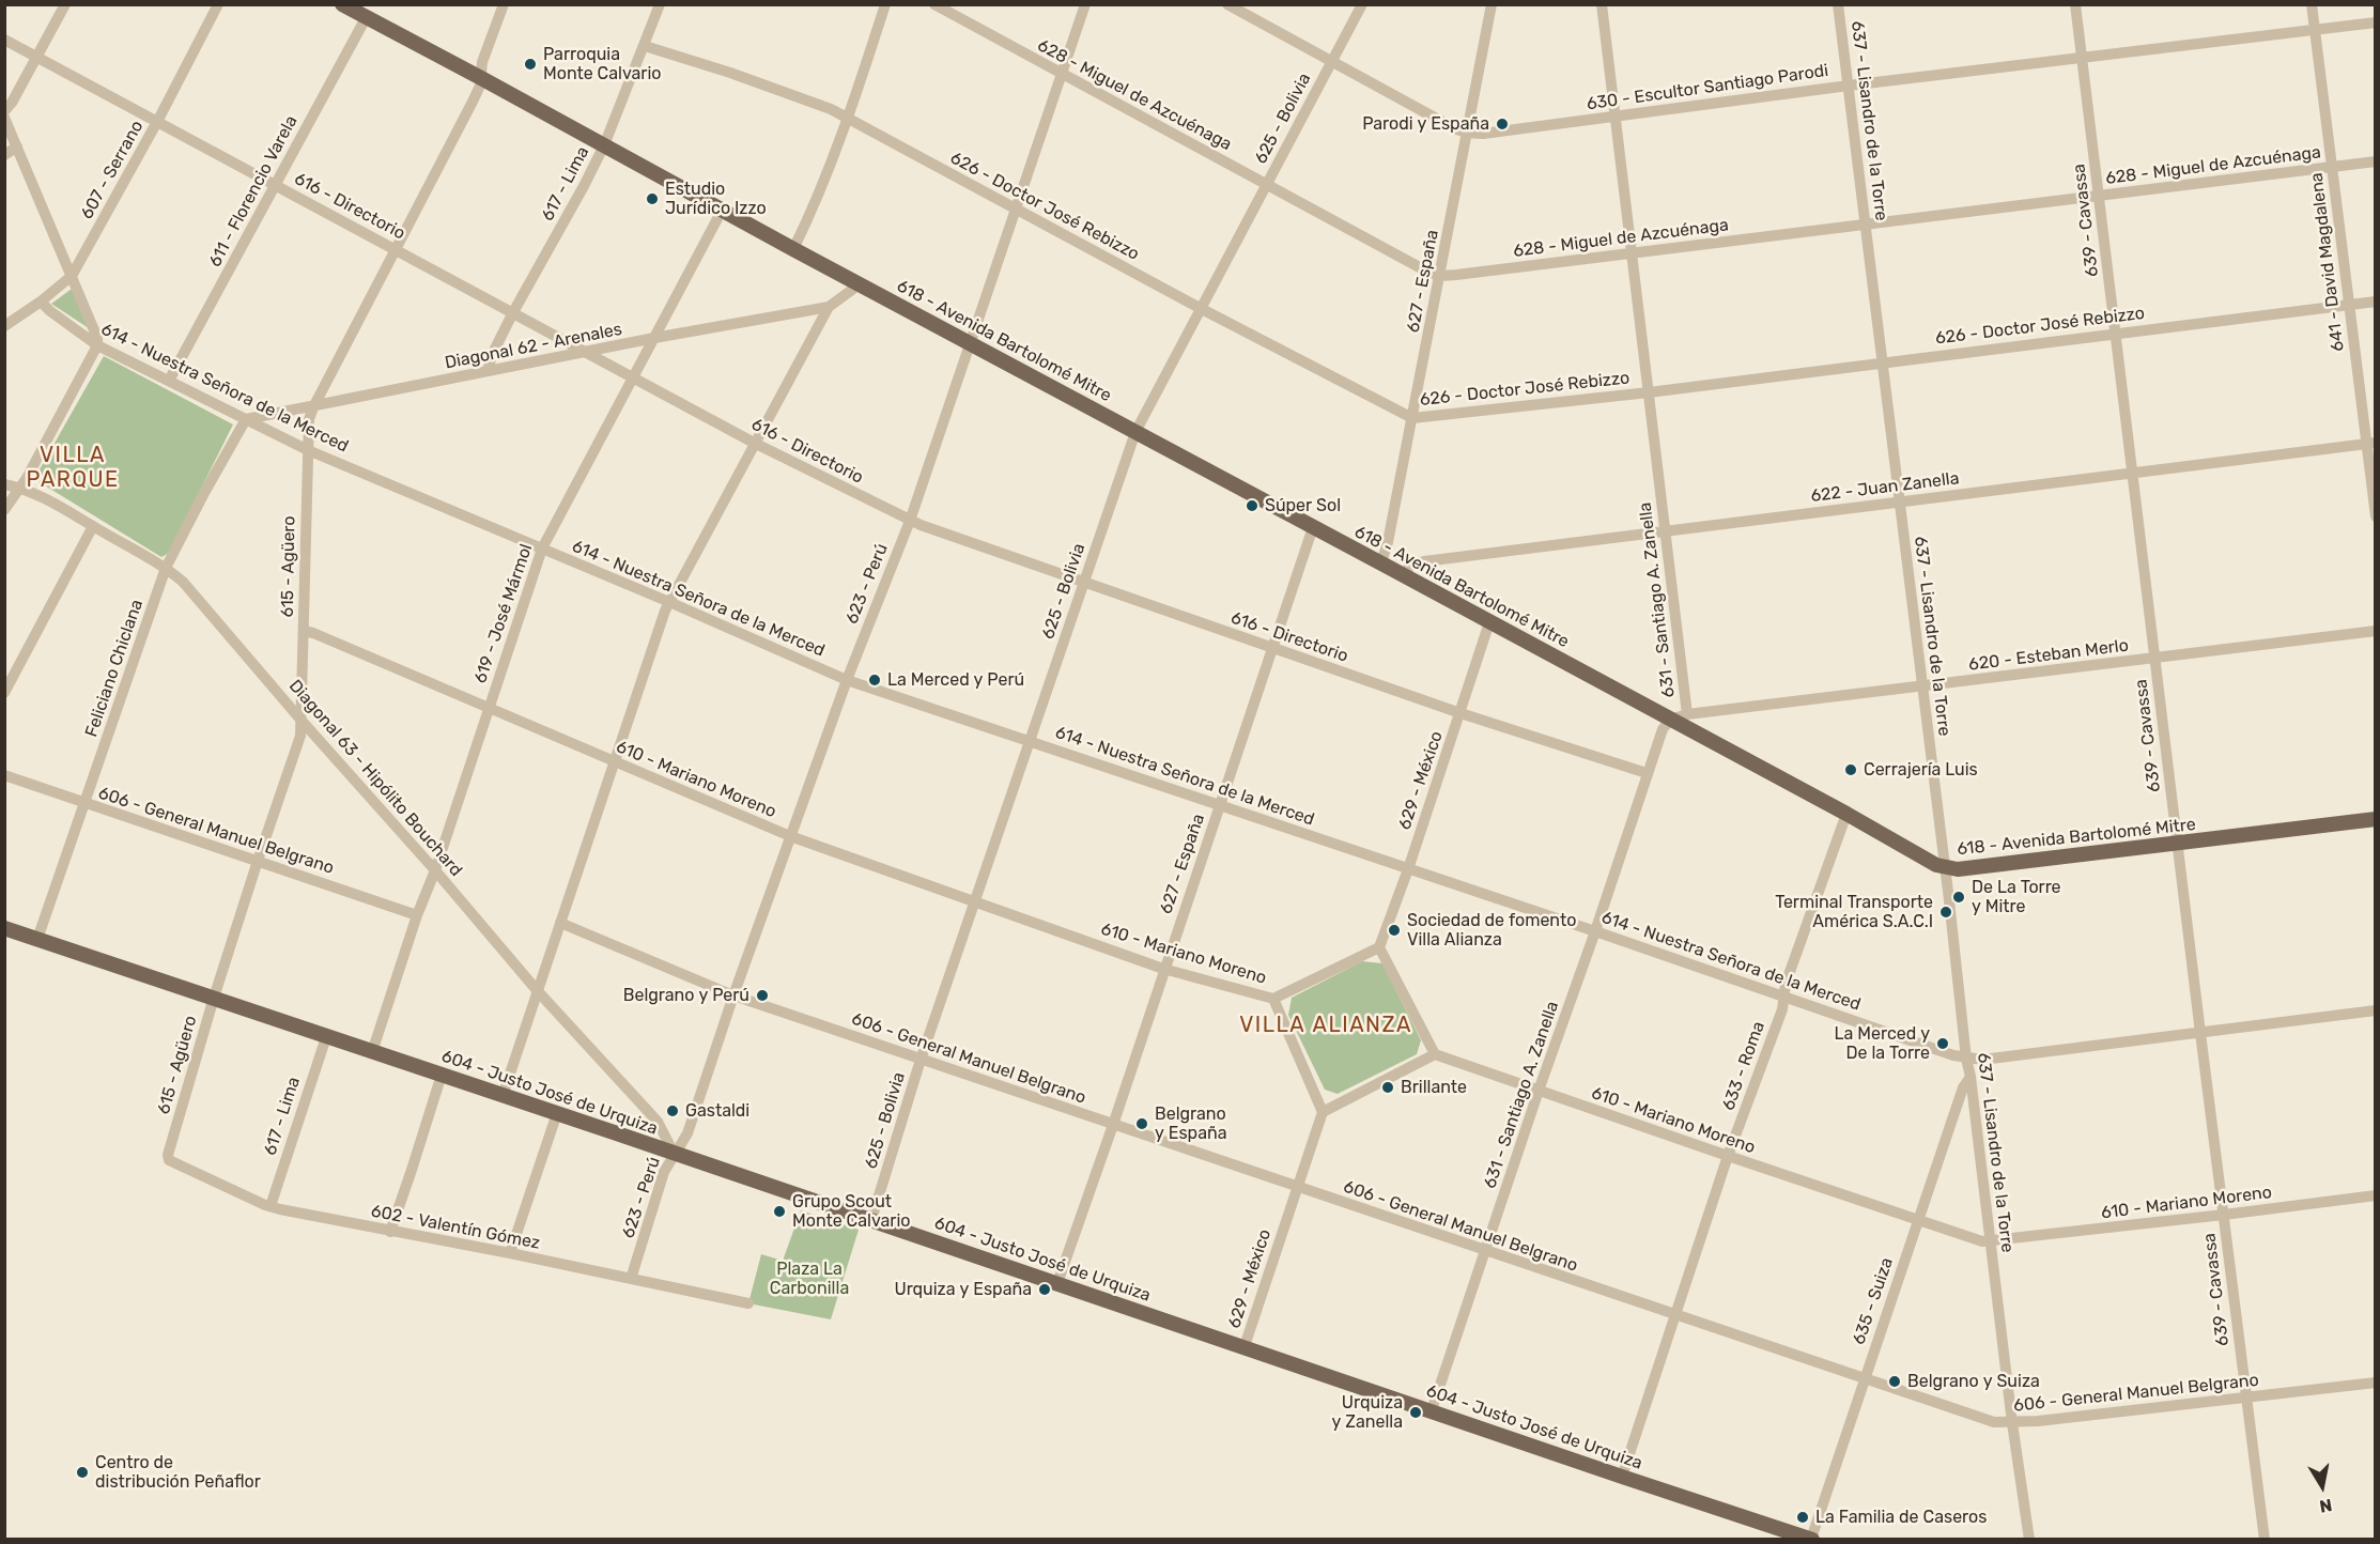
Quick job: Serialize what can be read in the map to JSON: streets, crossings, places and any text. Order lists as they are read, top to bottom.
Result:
{
  "streets": {
    "main road": ["618 - Avenida Bartolomé Mitre", "604 - Justo José de Urquiza"],
    "street": [
      "630 - Escultor Santiago Parodi",
      "628 - Miguel de Azcuénaga",
      "625 - Bolivia",
      "637 - Lisandro de la Torre",
      "607 - Serrano",
      "617 - Lima",
      "611 - Florencio Varela",
      "616 - Directorio",
      "626 - Doctor José Rebizzo",
      "639 - Cavassa",
      "641 - David Magdalena",
      "627 - España",
      "Diagonal 62 - Arenales",
      "614 - Nuestra Señora de la Merced",
      "622 - Juan Zanella",
      "615 - Agüero",
      "623 - Perú",
      "631 - Santiago A. Zanella",
      "619 - José Mármol",
      "620 - Esteban Merlo",
      "Feliciano Chiclana",
      "Diagonal 63 - Hipólito Bouchard",
      "610 - Mariano Moreno",
      "629 - México",
      "606 - General Manuel Belgrano",
      "633 - Roma",
      "602 - Valentín Gómez",
      "635 - Suiza"
    ]
  },
  "crossings": [
    ["630 - Escultor Santiago Parodi", "625 - Bolivia"],
    ["630 - Escultor Santiago Parodi", "637 - Lisandro de la Torre"],
    ["630 - Escultor Santiago Parodi", "639 - Cavassa"],
    ["630 - Escultor Santiago Parodi", "641 - David Magdalena"],
    ["630 - Escultor Santiago Parodi", "627 - España"],
    ["630 - Escultor Santiago Parodi", "631 - Santiago A. Zanella"],
    ["628 - Miguel de Azcuénaga", "625 - Bolivia"],
    ["628 - Miguel de Azcuénaga", "637 - Lisandro de la Torre"],
    ["628 - Miguel de Azcuénaga", "639 - Cavassa"],
    ["628 - Miguel de Azcuénaga", "641 - David Magdalena"],
    ["628 - Miguel de Azcuénaga", "627 - España"],
    ["628 - Miguel de Azcuénaga", "623 - Perú"],
    ["628 - Miguel de Azcuénaga", "631 - Santiago A. Zanella"],
    ["625 - Bolivia", "616 - Directorio"],
    ["625 - Bolivia", "626 - Doctor José Rebizzo"],
    ["625 - Bolivia", "618 - Avenida Bartolomé Mitre"],
    ["625 - Bolivia", "614 - Nuestra Señora de la Merced"],
    ["625 - Bolivia", "610 - Mariano Moreno"],
    ["625 - Bolivia", "606 - General Manuel Belgrano"],
    ["625 - Bolivia", "604 - Justo José de Urquiza"],
    ["637 - Lisandro de la Torre", "626 - Doctor José Rebizzo"],
    ["637 - Lisandro de la Torre", "618 - Avenida Bartolomé Mitre"],
    ["637 - Lisandro de la Torre", "614 - Nuestra Señora de la Merced"],
    ["637 - Lisandro de la Torre", "622 - Juan Zanella"],
    ["637 - Lisandro de la Torre", "620 - Esteban Merlo"],
    ["637 - Lisandro de la Torre", "610 - Mariano Moreno"],
    ["637 - Lisandro de la Torre", "606 - General Manuel Belgrano"],
    ["637 - Lisandro de la Torre", "635 - Suiza"],
    ["607 - Serrano", "616 - Directorio"],
    ["607 - Serrano", "614 - Nuestra Señora de la Merced"],
    ["617 - Lima", "616 - Directorio"],
    ["617 - Lima", "626 - Doctor José Rebizzo"],
    ["617 - Lima", "618 - Avenida Bartolomé Mitre"],
    ["617 - Lima", "Diagonal 62 - Arenales"],
    ["617 - Lima", "604 - Justo José de Urquiza"],
    ["617 - Lima", "602 - Valentín Gómez"],
    ["611 - Florencio Varela", "616 - Directorio"],
    ["611 - Florencio Varela", "618 - Avenida Bartolomé Mitre"],
    ["611 - Florencio Varela", "614 - Nuestra Señora de la Merced"],
    ["616 - Directorio", "627 - España"],
    ["616 - Directorio", "Diagonal 62 - Arenales"],
    ["616 - Directorio", "615 - Agüero"],
    ["616 - Directorio", "623 - Perú"],
    ["616 - Directorio", "631 - Santiago A. Zanella"],
    ["616 - Directorio", "619 - José Mármol"],
    ["616 - Directorio", "629 - México"],
    ["626 - Doctor José Rebizzo", "639 - Cavassa"],
    ["626 - Doctor José Rebizzo", "641 - David Magdalena"],
    ["626 - Doctor José Rebizzo", "627 - España"],
    ["626 - Doctor José Rebizzo", "623 - Perú"],
    ["626 - Doctor José Rebizzo", "631 - Santiago A. Zanella"],
    ["639 - Cavassa", "618 - Avenida Bartolomé Mitre"],
    ["639 - Cavassa", "614 - Nuestra Señora de la Merced"],
    ["639 - Cavassa", "622 - Juan Zanella"],
    ["639 - Cavassa", "620 - Esteban Merlo"],
    ["639 - Cavassa", "610 - Mariano Moreno"],
    ["639 - Cavassa", "606 - General Manuel Belgrano"],
    ["641 - David Magdalena", "622 - Juan Zanella"],
    ["627 - España", "618 - Avenida Bartolomé Mitre"],
    ["627 - España", "614 - Nuestra Señora de la Merced"],
    ["627 - España", "610 - Mariano Moreno"],
    ["627 - España", "606 - General Manuel Belgrano"],
    ["627 - España", "604 - Justo José de Urquiza"],
    ["618 - Avenida Bartolomé Mitre", "622 - Juan Zanella"],
    ["618 - Avenida Bartolomé Mitre", "615 - Agüero"],
    ["618 - Avenida Bartolomé Mitre", "623 - Perú"],
    ["618 - Avenida Bartolomé Mitre", "631 - Santiago A. Zanella"],
    ["618 - Avenida Bartolomé Mitre", "619 - José Mármol"],
    ["618 - Avenida Bartolomé Mitre", "629 - México"],
    ["618 - Avenida Bartolomé Mitre", "633 - Roma"],
    ["Diagonal 62 - Arenales", "614 - Nuestra Señora de la Merced"],
    ["Diagonal 62 - Arenales", "615 - Agüero"],
    ["Diagonal 62 - Arenales", "619 - José Mármol"],
    ["Diagonal 62 - Arenales", "Feliciano Chiclana"],
    ["614 - Nuestra Señora de la Merced", "615 - Agüero"],
    ["614 - Nuestra Señora de la Merced", "623 - Perú"],
    ["614 - Nuestra Señora de la Merced", "631 - Santiago A. Zanella"],
    ["614 - Nuestra Señora de la Merced", "619 - José Mármol"],
    ["614 - Nuestra Señora de la Merced", "Feliciano Chiclana"],
    ["614 - Nuestra Señora de la Merced", "629 - México"],
    ["614 - Nuestra Señora de la Merced", "633 - Roma"],
    ["622 - Juan Zanella", "631 - Santiago A. Zanella"],
    ["615 - Agüero", "Diagonal 63 - Hipólito Bouchard"],
    ["615 - Agüero", "610 - Mariano Moreno"],
    ["615 - Agüero", "606 - General Manuel Belgrano"],
    ["615 - Agüero", "604 - Justo José de Urquiza"],
    ["615 - Agüero", "602 - Valentín Gómez"],
    ["623 - Perú", "Diagonal 63 - Hipólito Bouchard"],
    ["623 - Perú", "610 - Mariano Moreno"],
    ["623 - Perú", "606 - General Manuel Belgrano"],
    ["623 - Perú", "604 - Justo José de Urquiza"],
    ["623 - Perú", "602 - Valentín Gómez"],
    ["631 - Santiago A. Zanella", "620 - Esteban Merlo"],
    ["631 - Santiago A. Zanella", "610 - Mariano Moreno"],
    ["631 - Santiago A. Zanella", "606 - General Manuel Belgrano"],
    ["631 - Santiago A. Zanella", "604 - Justo José de Urquiza"],
    ["619 - José Mármol", "Diagonal 63 - Hipólito Bouchard"],
    ["619 - José Mármol", "610 - Mariano Moreno"],
    ["619 - José Mármol", "606 - General Manuel Belgrano"],
    ["619 - José Mármol", "604 - Justo José de Urquiza"],
    ["Feliciano Chiclana", "Diagonal 63 - Hipólito Bouchard"],
    ["Feliciano Chiclana", "606 - General Manuel Belgrano"],
    ["Feliciano Chiclana", "604 - Justo José de Urquiza"],
    ["Diagonal 63 - Hipólito Bouchard", "604 - Justo José de Urquiza"],
    ["610 - Mariano Moreno", "629 - México"],
    ["610 - Mariano Moreno", "633 - Roma"],
    ["610 - Mariano Moreno", "635 - Suiza"],
    ["629 - México", "606 - General Manuel Belgrano"],
    ["629 - México", "604 - Justo José de Urquiza"],
    ["606 - General Manuel Belgrano", "633 - Roma"],
    ["606 - General Manuel Belgrano", "635 - Suiza"],
    ["633 - Roma", "604 - Justo José de Urquiza"],
    ["604 - Justo José de Urquiza", "635 - Suiza"]
  ],
  "districts": ["VILLA PARQUE", "VILLA ALIANZA"],
  "parks": ["Plaza La Carbonilla"],
  "places": [
    "Parroquia Monte Calvario",
    "Parodi y España",
    "Estudio Jurídico Izzo",
    "Súper Sol",
    "La Merced y Perú",
    "Cerrajería Luis",
    "De La Torre y Mitre",
    "Terminal Transporte América S.A.C.I",
    "Sociedad de fomento Villa Alianza",
    "Belgrano y Perú",
    "La Merced y De la Torre",
    "Brillante",
    "Gastaldi",
    "Belgrano y España",
    "Grupo Scout Monte Calvario",
    "Urquiza y España",
    "Belgrano y Suiza",
    "Urquiza y Zanella",
    "Centro de distribución Peñaflor",
    "La Familia de Caseros"
  ],
  "north": "bottom"
}
